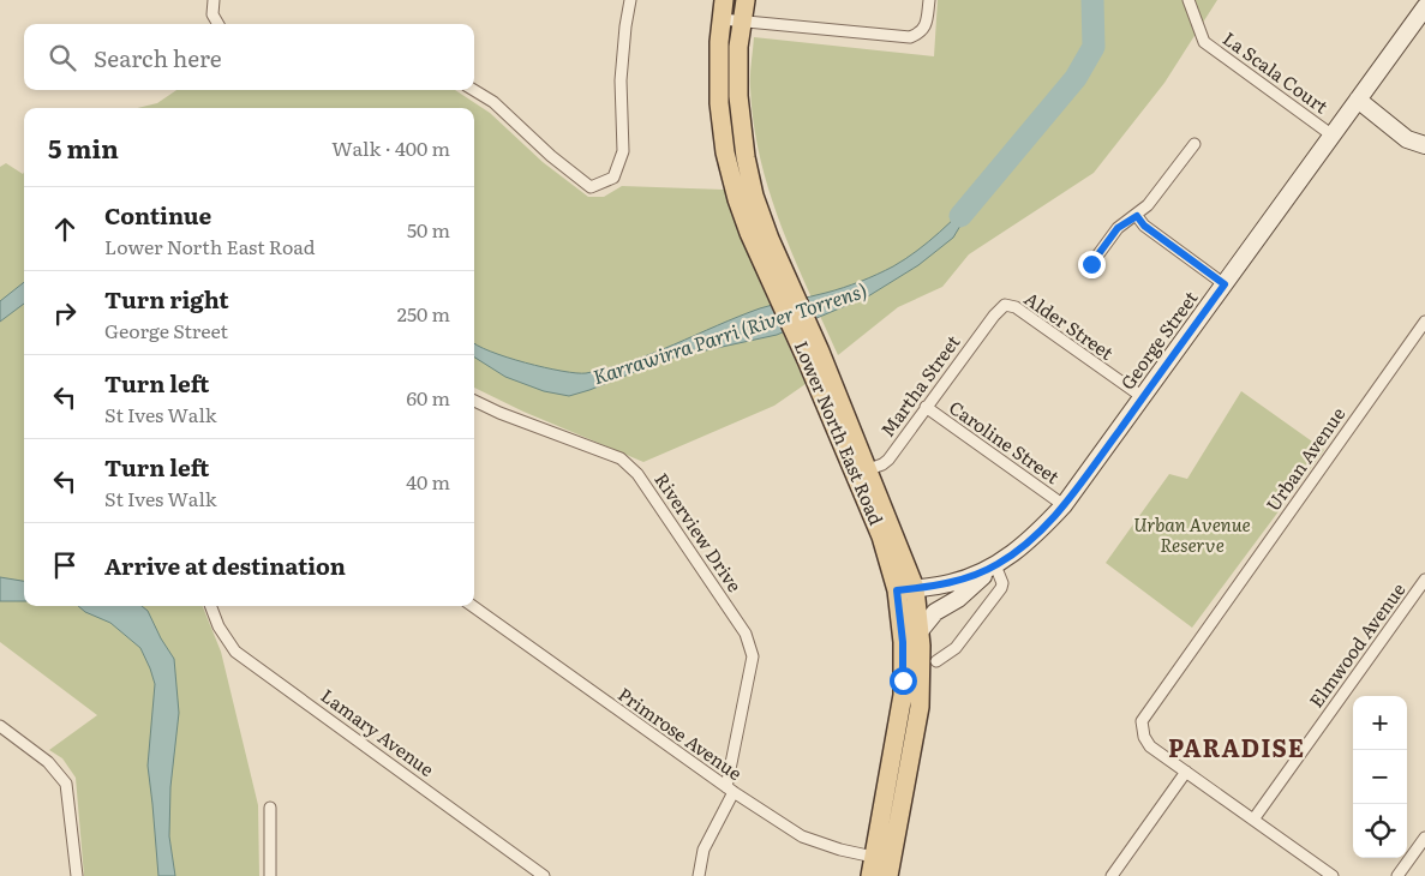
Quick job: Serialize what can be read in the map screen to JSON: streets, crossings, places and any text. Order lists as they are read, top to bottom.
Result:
{
  "streets": {
    "main road": ["Lower North East Road"],
    "street": [
      "La Scala Court",
      "Alder Street",
      "George Street",
      "Martha Street",
      "Caroline Street",
      "Urban Avenue",
      "Riverview Drive",
      "Elmwood Avenue",
      "Lamary Avenue",
      "Primrose Avenue"
    ]
  },
  "crossings": [
    ["La Scala Court", "George Street"],
    ["Alder Street", "George Street"],
    ["Alder Street", "Martha Street"],
    ["George Street", "Lower North East Road"],
    ["George Street", "Caroline Street"],
    ["Martha Street", "Lower North East Road"],
    ["Martha Street", "Caroline Street"],
    ["Lower North East Road", "Primrose Avenue"],
    ["Riverview Drive", "Primrose Avenue"]
  ],
  "districts": ["PARADISE"],
  "water": ["Karrawirra Parri (River Torrens)"],
  "parks": ["Urban Avenue Reserve"],
  "page": {
    "search": "Search here",
    "heading": ["5 min", "Walk · 400 m"],
    "list": [
      ["Continue", "Lower North East Road", "50 m"],
      ["Turn right", "George Street", "250 m"],
      ["Turn left", "St Ives Walk", "60 m"],
      ["Turn left", "St Ives Walk", "40 m"],
      "Arrive at destination"
    ],
    "map_buttons": ["+", "−"]
  }
}
